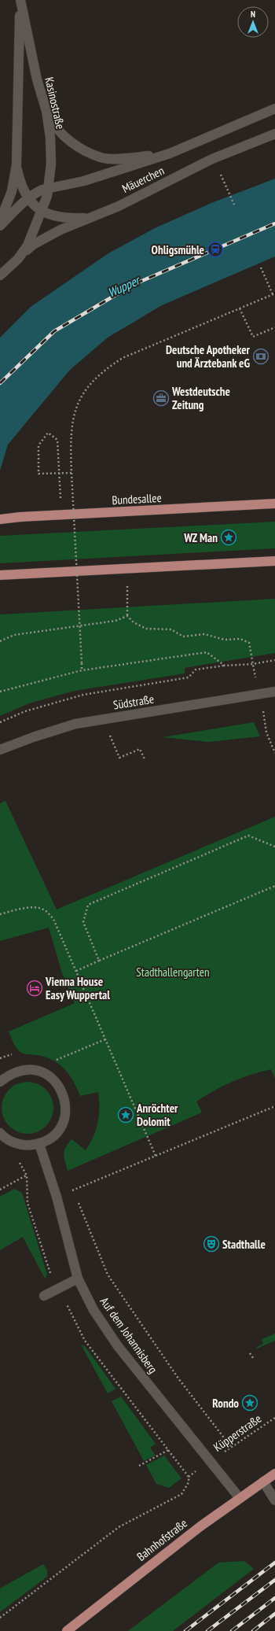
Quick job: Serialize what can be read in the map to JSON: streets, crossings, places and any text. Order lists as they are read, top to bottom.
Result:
{
  "streets": {
    "main road": ["Bundesallee", "Bahnhofstraße"],
    "street": [
      "Kasinostraße",
      "Mäuerchen",
      "Südstraße",
      "Auf dem Johannisberg"
    ],
    "path": ["Küpperstraße"]
  },
  "crossings": [
    ["Kasinostraße", "Mäuerchen"],
    ["Auf dem Johannisberg", "Küpperstraße"],
    ["Auf dem Johannisberg", "Bahnhofstraße"]
  ],
  "water": ["Wupper"],
  "parks": ["Stadthallengarten"],
  "places": {
    "station": ["Ohligsmühle"],
    "bank": ["Deutsche Apotheker und Ärztebank eG"],
    "office": ["Westdeutsche Zeitung"],
    "place": ["WZ Man", "Anröchter Dolomit", "Rondo"],
    "hotel": ["Vienna House Easy Wuppertal"],
    "theatre": ["Stadthalle"]
  },
  "north": "top"
}
